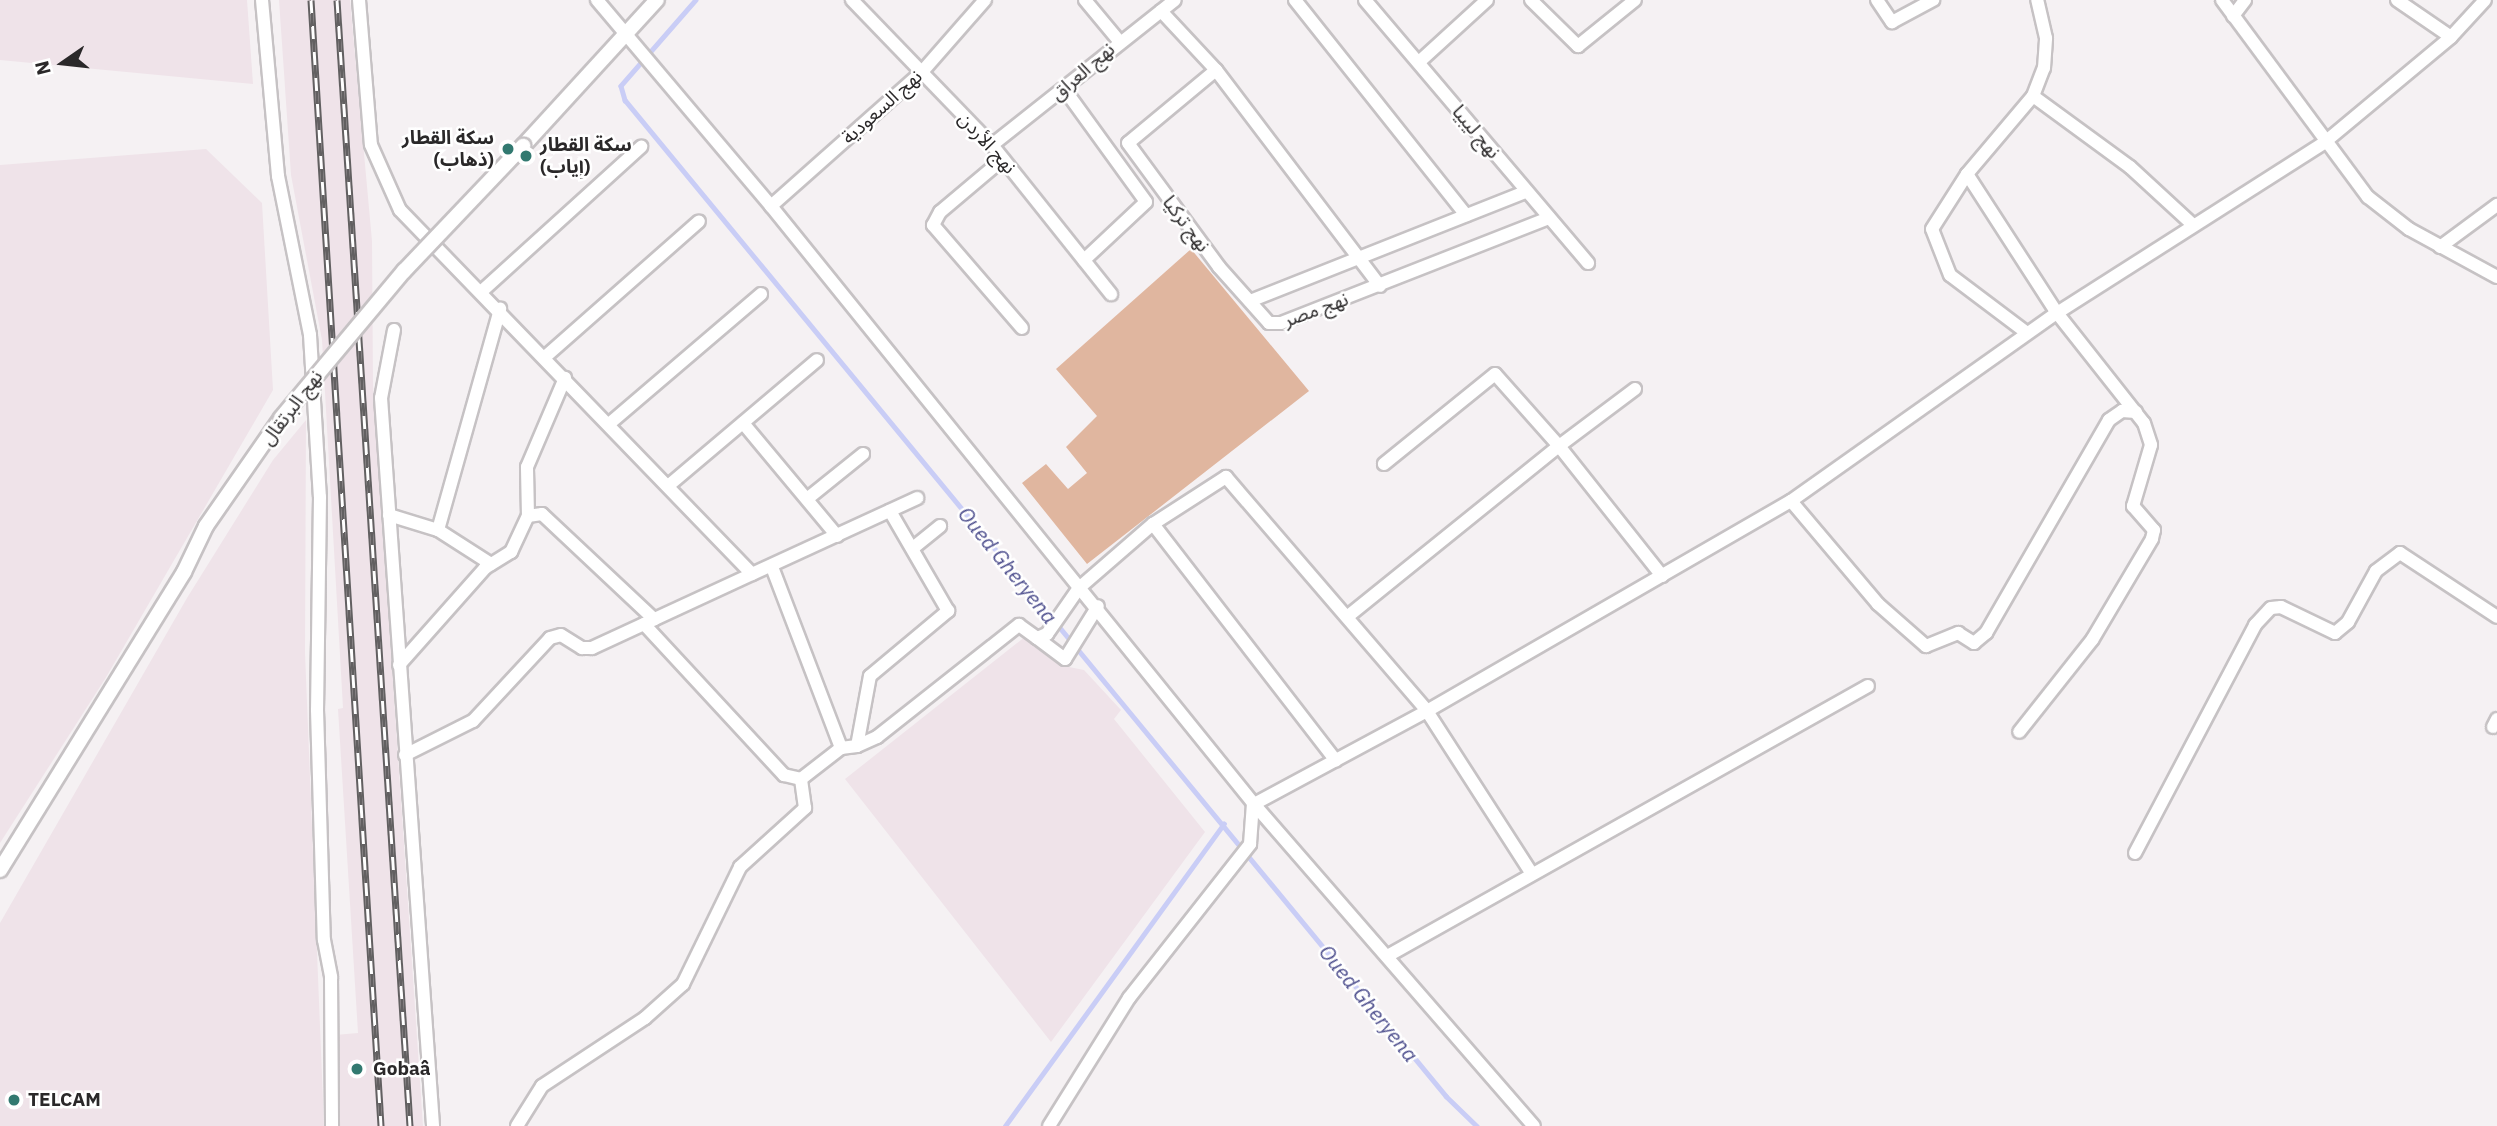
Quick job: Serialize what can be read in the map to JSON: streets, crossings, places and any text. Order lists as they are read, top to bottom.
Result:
{
  "streets": {
    "street": [
      "نهج العراق",
      "نهج السعودية",
      "نهج ليبيا",
      "نهج الأردن",
      "نهج تركيا",
      "نهج مصر",
      "نهج البرتقال"
    ]
  },
  "crossings": [
    ["نهج العراق", "نهج الأردن"],
    ["نهج السعودية", "نهج الأردن"],
    ["نهج ليبيا", "نهج مصر"],
    ["نهج تركيا", "نهج مصر"]
  ],
  "water": ["Oued Gheryena"],
  "places": [
    "سكة القطار (ذهاب)",
    "سكة القطار (إياب)",
    "Gobaâ",
    "TELCAM"
  ],
  "north": "left"
}
